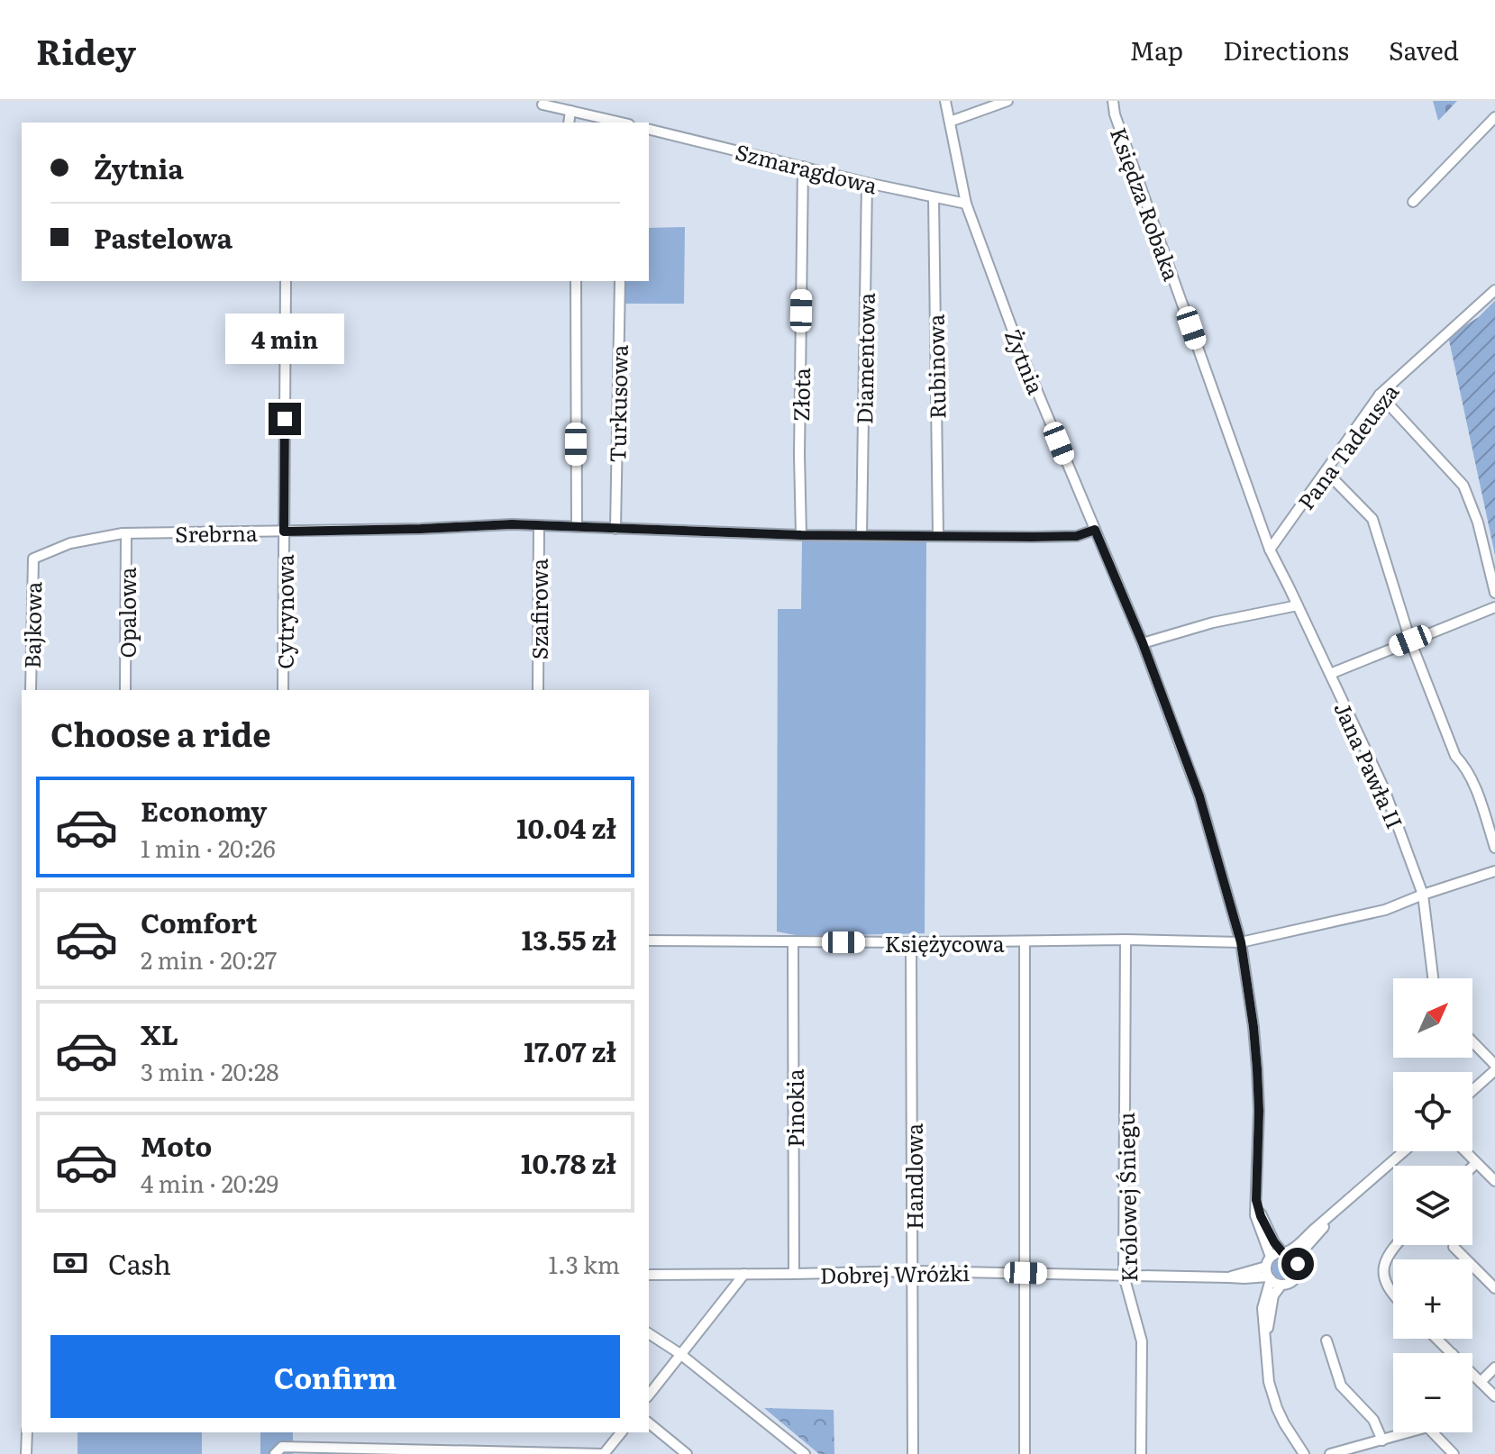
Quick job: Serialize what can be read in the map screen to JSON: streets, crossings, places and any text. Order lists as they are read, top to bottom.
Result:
{
  "streets": {
    "street": [
      "Szmaragdowa",
      "Księdza Robaka",
      "Diamentowa",
      "Żytnia",
      "Rubinowa",
      "Złota",
      "Turkusowa",
      "Pana Tadeusza",
      "Srebrna",
      "Szafirowa",
      "Cytrynowa",
      "Opalowa",
      "Bajkowa",
      "Jana Pawła II",
      "Księżycowa",
      "Pinokia",
      "Handlowa",
      "Królowej Śniegu",
      "Dobrej Wróżki"
    ]
  },
  "crossings": [
    ["Szmaragdowa", "Diamentowa"],
    ["Szmaragdowa", "Żytnia"],
    ["Szmaragdowa", "Rubinowa"],
    ["Szmaragdowa", "Złota"],
    ["Księdza Robaka", "Pana Tadeusza"],
    ["Księdza Robaka", "Jana Pawła II"],
    ["Diamentowa", "Srebrna"],
    ["Żytnia", "Srebrna"],
    ["Żytnia", "Księżycowa"],
    ["Żytnia", "Dobrej Wróżki"],
    ["Rubinowa", "Srebrna"],
    ["Złota", "Srebrna"],
    ["Turkusowa", "Srebrna"],
    ["Pana Tadeusza", "Jana Pawła II"],
    ["Srebrna", "Szafirowa"],
    ["Srebrna", "Cytrynowa"],
    ["Srebrna", "Opalowa"],
    ["Srebrna", "Bajkowa"],
    ["Jana Pawła II", "Księżycowa"],
    ["Księżycowa", "Pinokia"],
    ["Księżycowa", "Handlowa"],
    ["Księżycowa", "Królowej Śniegu"],
    ["Pinokia", "Dobrej Wróżki"],
    ["Handlowa", "Dobrej Wróżki"],
    ["Królowej Śniegu", "Dobrej Wróżki"]
  ],
  "north": "top right",
  "page": {
    "header": "Ridey",
    "nav": ["Map", "Directions", "Saved"],
    "banner": ["Żytnia", "Pastelowa"],
    "bubble": "4 min",
    "heading": "Choose a ride",
    "list": [
      {
        "name": "Economy",
        "note": "1 min · 20:26",
        "value": "10.04 zł"
      },
      {
        "name": "Comfort",
        "note": "2 min · 20:27",
        "value": "13.55 zł"
      },
      {
        "name": "XL",
        "note": "3 min · 20:28",
        "value": "17.07 zł"
      },
      {
        "name": "Moto",
        "note": "4 min · 20:29",
        "value": "10.78 zł"
      }
    ],
    "map_buttons": ["+", "−"],
    "pay": ["Cash", "1.3 km"],
    "buttons": "Confirm"
  }
}
